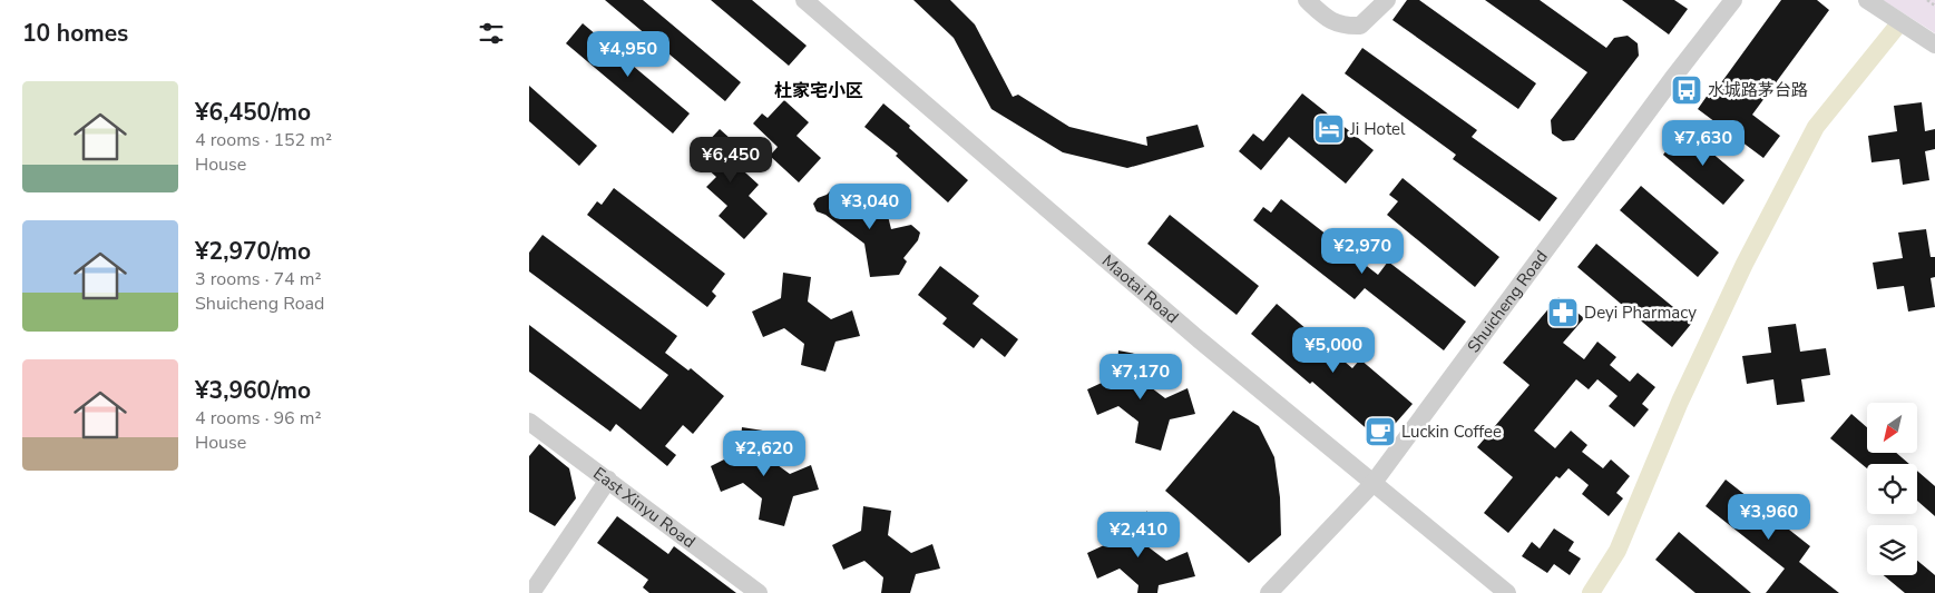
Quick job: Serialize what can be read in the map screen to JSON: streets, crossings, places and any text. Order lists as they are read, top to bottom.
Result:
{
  "streets": {
    "street": ["Maotai Road", "Shuicheng Road", "East Xinyu Road"]
  },
  "crossings": [
    ["Maotai Road", "Shuicheng Road"]
  ],
  "districts": ["杜家宅小区"],
  "places": {
    "bus stop": ["水城路茅台路"],
    "hotel": ["Ji Hotel"],
    "pharmacy": ["Deyi Pharmacy"],
    "cafe": ["Luckin Coffee"]
  },
  "north": "bottom left",
  "page": {
    "heading": "10 homes",
    "price": [
      "¥4,950",
      "¥7,630",
      "¥6,450",
      "¥3,040",
      "¥2,970",
      "¥5,000",
      "¥7,170",
      "¥2,620",
      "¥3,960",
      "¥2,410"
    ],
    "list": [
      {
        "name": "¥6,450/mo",
        "note": "4 rooms · 152 m² · House"
      },
      {
        "name": "¥2,970/mo",
        "note": "3 rooms · 74 m² · Shuicheng Road"
      },
      {
        "name": "¥3,960/mo",
        "note": "4 rooms · 96 m² · House"
      }
    ]
  }
}
